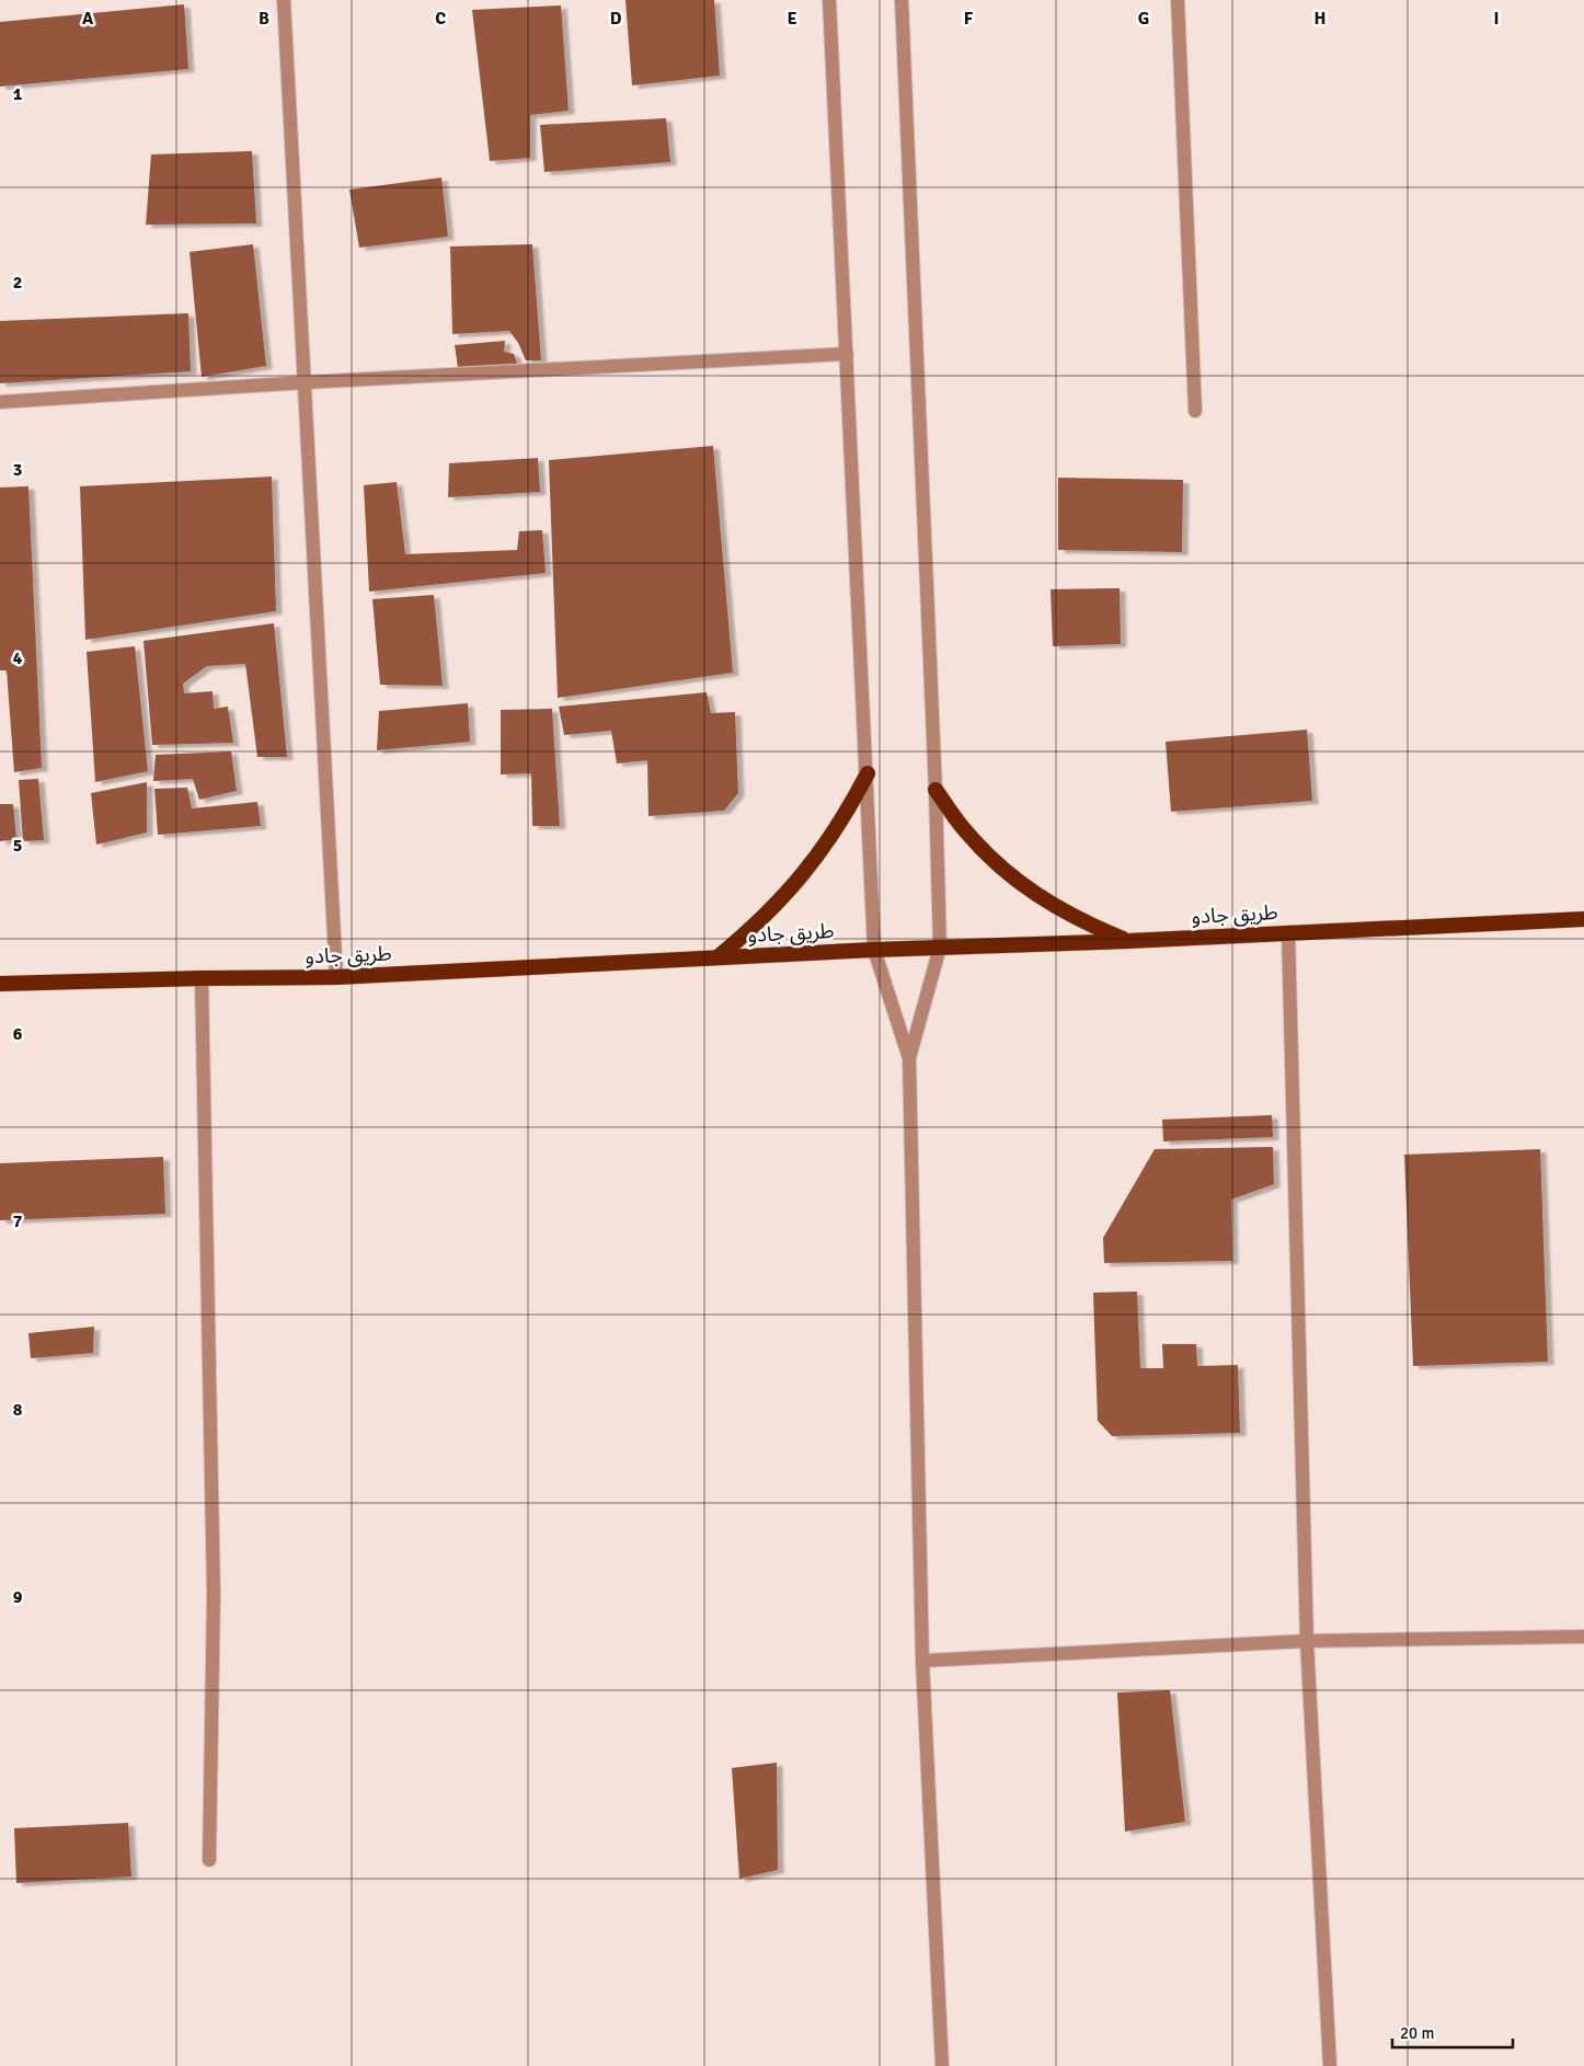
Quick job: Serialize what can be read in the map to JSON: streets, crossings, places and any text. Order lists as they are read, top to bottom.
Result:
{
  "streets": {
    "highway": ["طريق جادو"]
  },
  "scale_bar": "20 m",
  "grid": {
    "columns": [
      "A",
      "B",
      "C",
      "D",
      "E",
      "F",
      "G",
      "H",
      "I"
    ],
    "rows": [
      "1",
      "2",
      "3",
      "4",
      "5",
      "6",
      "7",
      "8",
      "9"
    ]
  }
}
